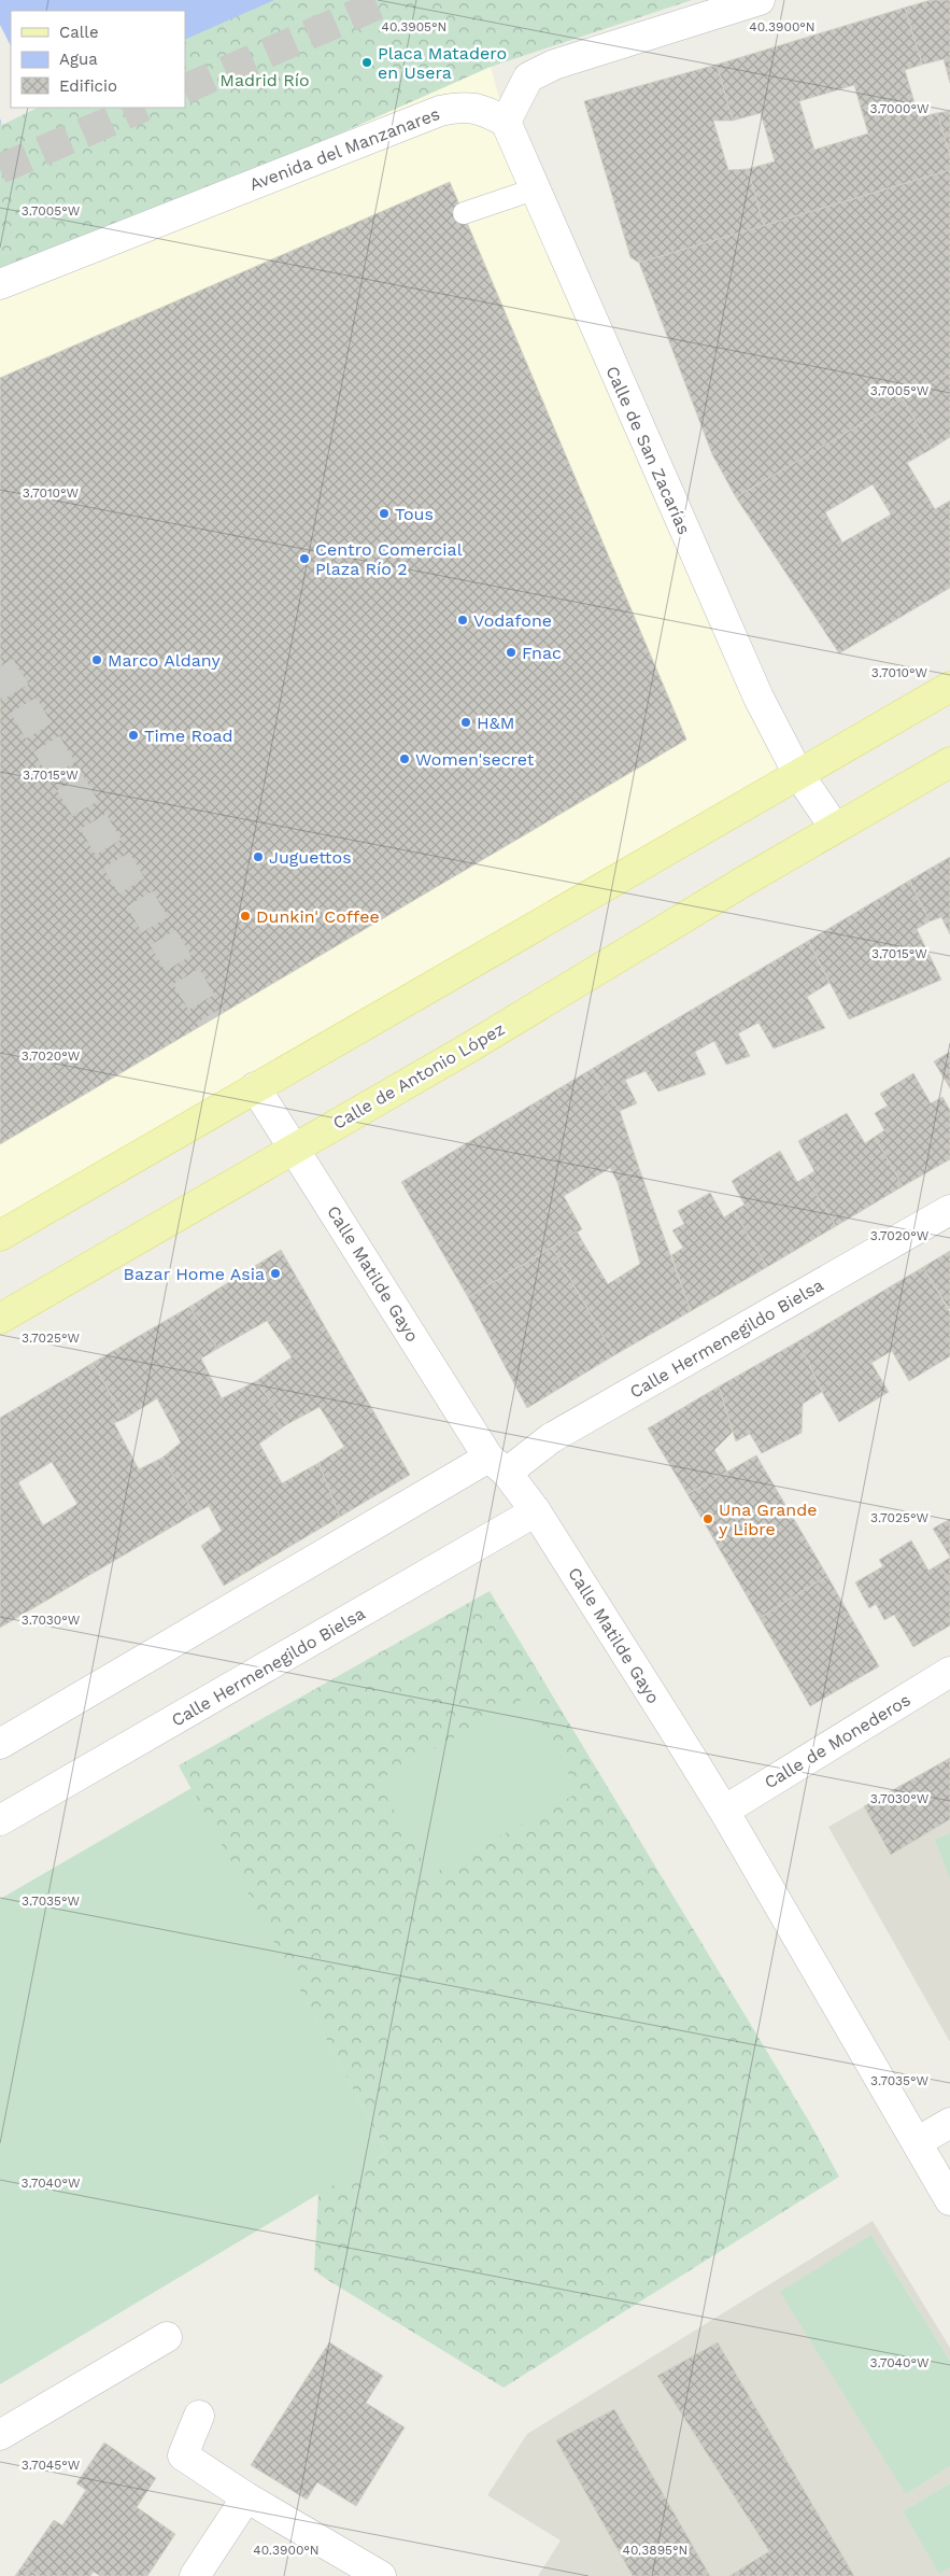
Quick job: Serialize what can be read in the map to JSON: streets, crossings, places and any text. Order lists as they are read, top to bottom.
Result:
{
  "streets": {
    "main road": ["Calle de Antonio López"],
    "street": [
      "Avenida del Manzanares",
      "Calle de San Zacarías",
      "Calle Matilde Gayo",
      "Calle Hermenegildo Bielsa",
      "Calle de Monederos"
    ]
  },
  "crossings": [
    ["Avenida del Manzanares", "Calle de San Zacarías"],
    ["Calle de Antonio López", "Calle Matilde Gayo"],
    ["Calle Matilde Gayo", "Calle Hermenegildo Bielsa"],
    ["Calle Matilde Gayo", "Calle de Monederos"]
  ],
  "parks": ["Madrid Río"],
  "places": [
    "Placa Matadero en Usera",
    "Tous",
    "Centro Comercial Plaza Río 2",
    "Vodafone",
    "Fnac",
    "Marco Aldany",
    "H&M",
    "Time Road",
    "Women'secret",
    "Juguettos",
    "Dunkin' Coffee",
    "Bazar Home Asia",
    "Una Grande y Libre"
  ],
  "legend": ["Calle", "Agua", "Edificio"],
  "coordinates": [
    "40.3905°N",
    "40.3900°N",
    "3.7000°W",
    "3.7005°W",
    "3.7010°W",
    "3.7015°W",
    "3.7020°W",
    "3.7025°W",
    "3.7030°W",
    "3.7035°W",
    "3.7040°W",
    "3.7045°W",
    "40.3895°N"
  ]
}
